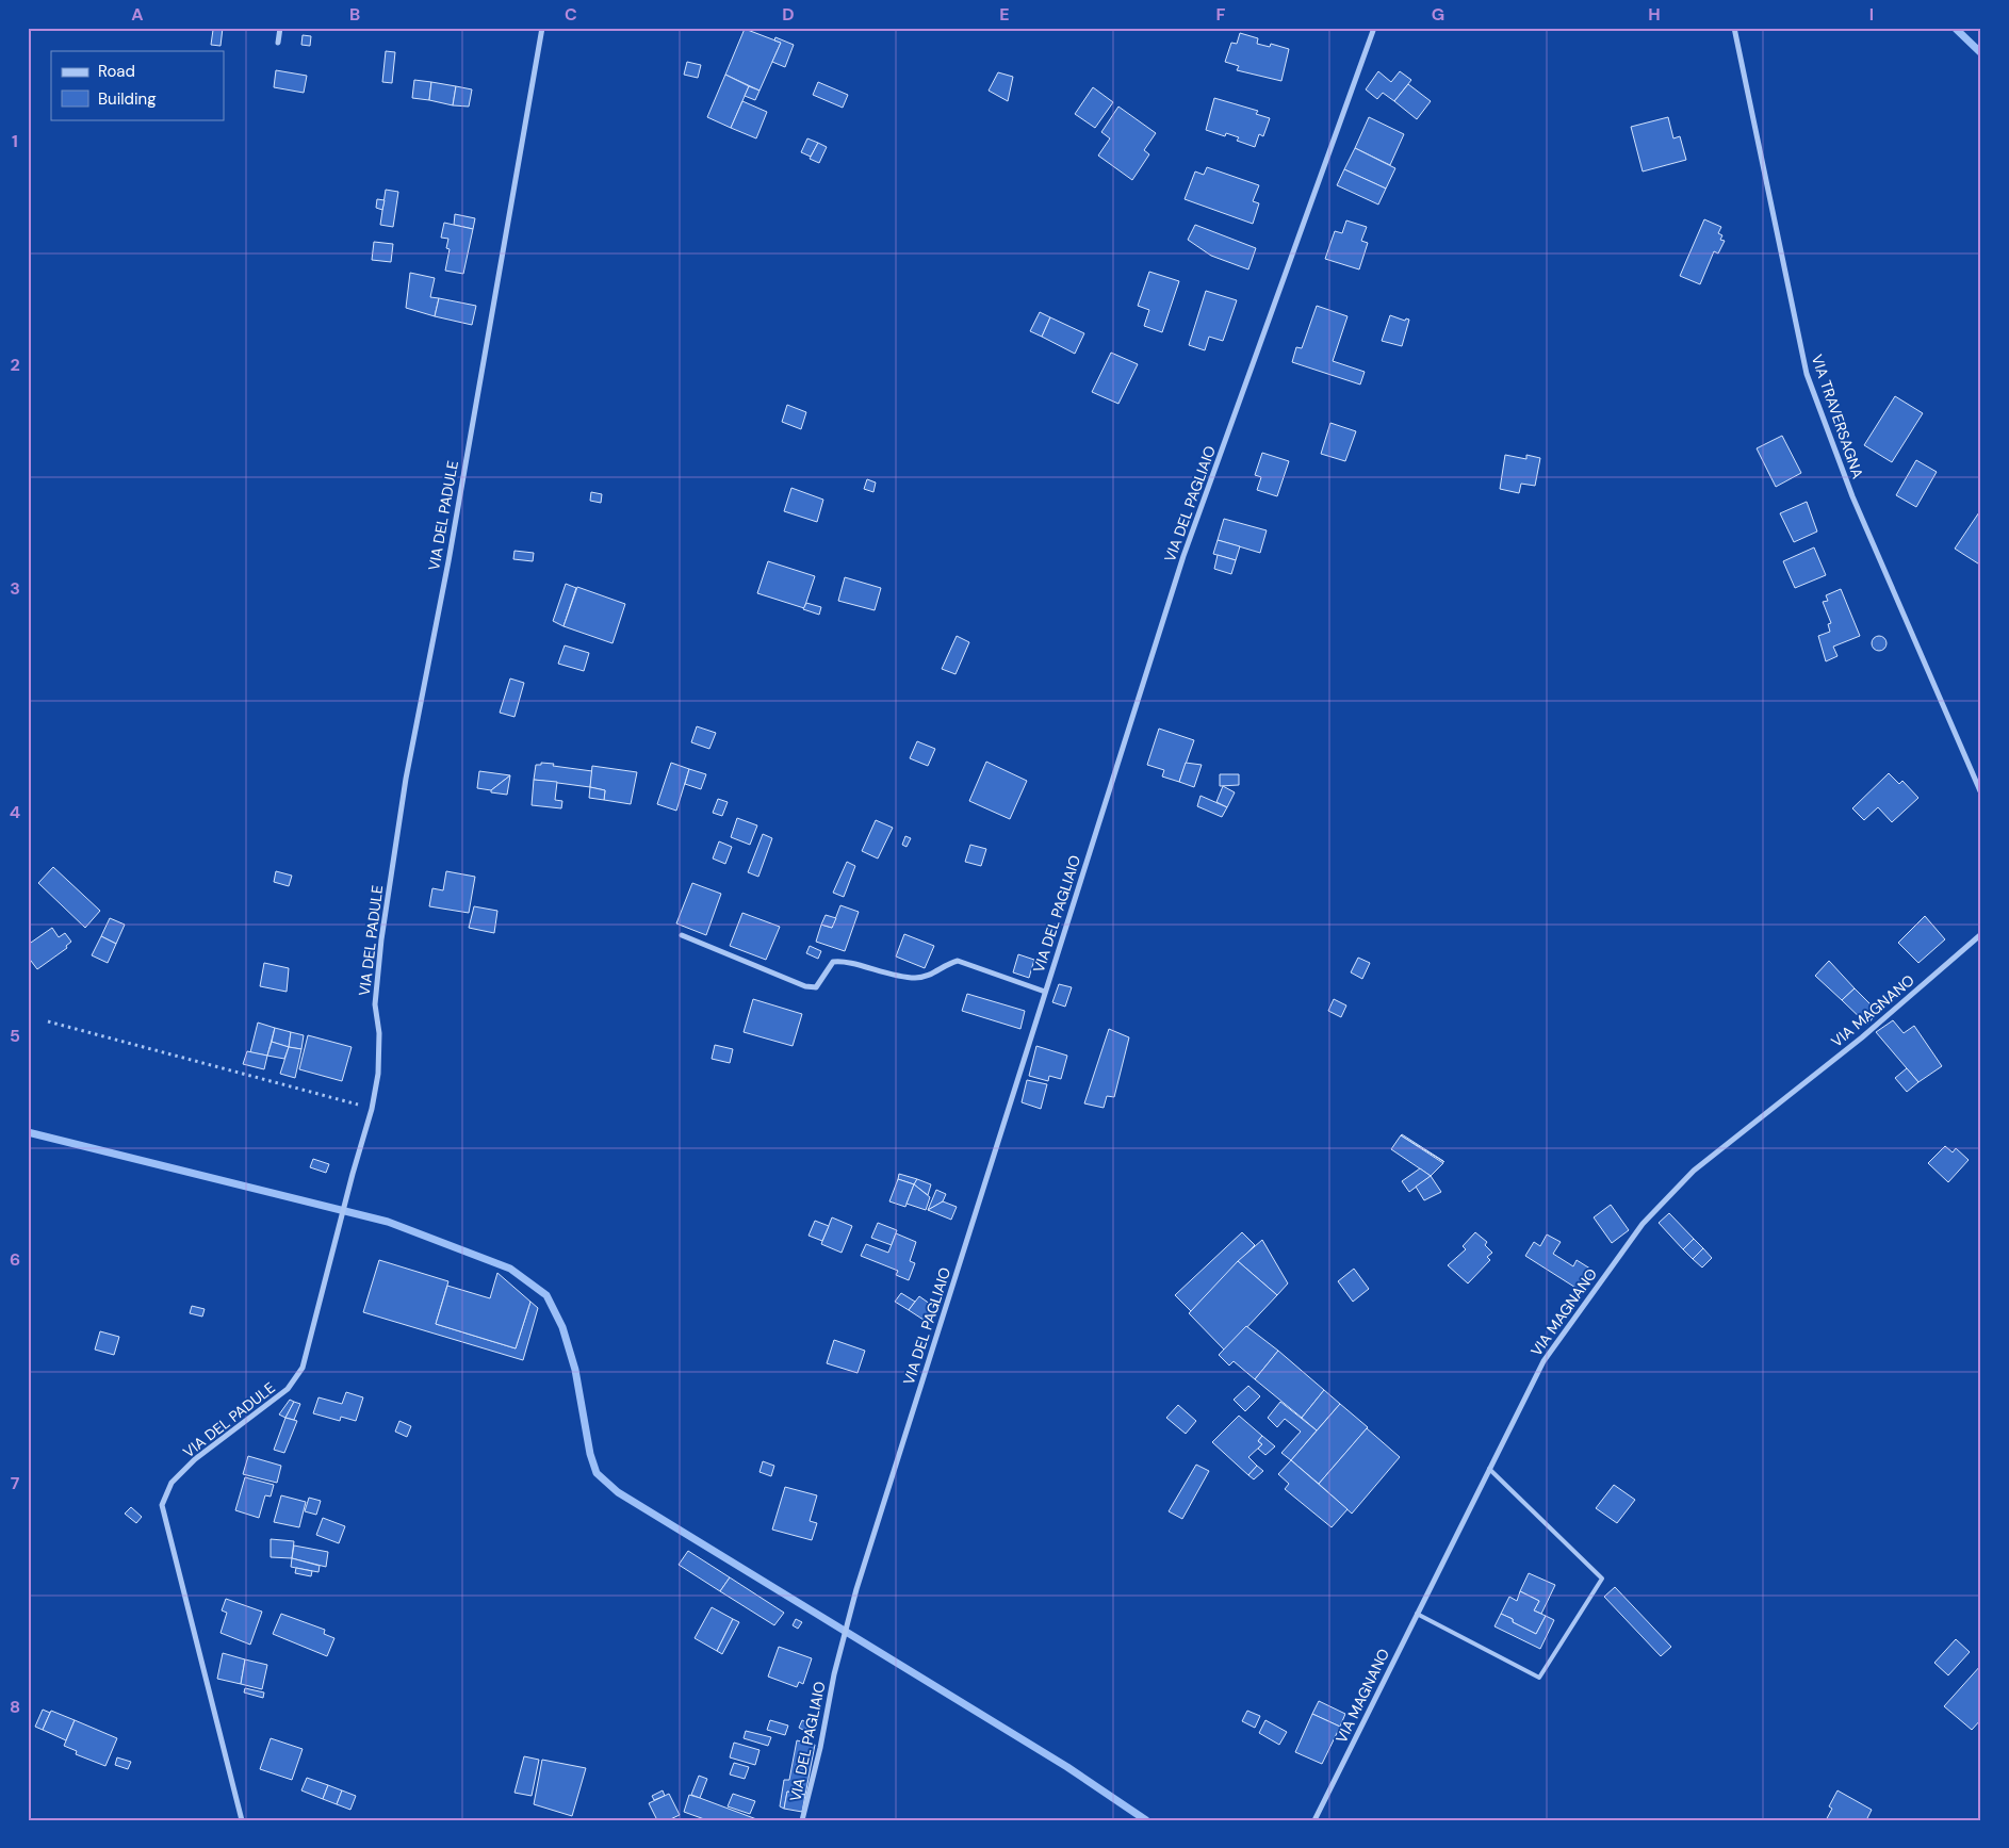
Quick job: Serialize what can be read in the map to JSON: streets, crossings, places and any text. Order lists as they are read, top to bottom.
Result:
{
  "streets": {
    "street": [
      "VIA TRAVERSAGNA",
      "VIA DEL PAGLIAIO",
      "VIA DEL PADULE",
      "VIA MAGNANO"
    ]
  },
  "legend": ["Road", "Building"],
  "grid": {
    "columns": [
      "A",
      "B",
      "C",
      "D",
      "E",
      "F",
      "G",
      "H",
      "I"
    ],
    "rows": [
      "1",
      "2",
      "3",
      "4",
      "5",
      "6",
      "7",
      "8"
    ]
  }
}
